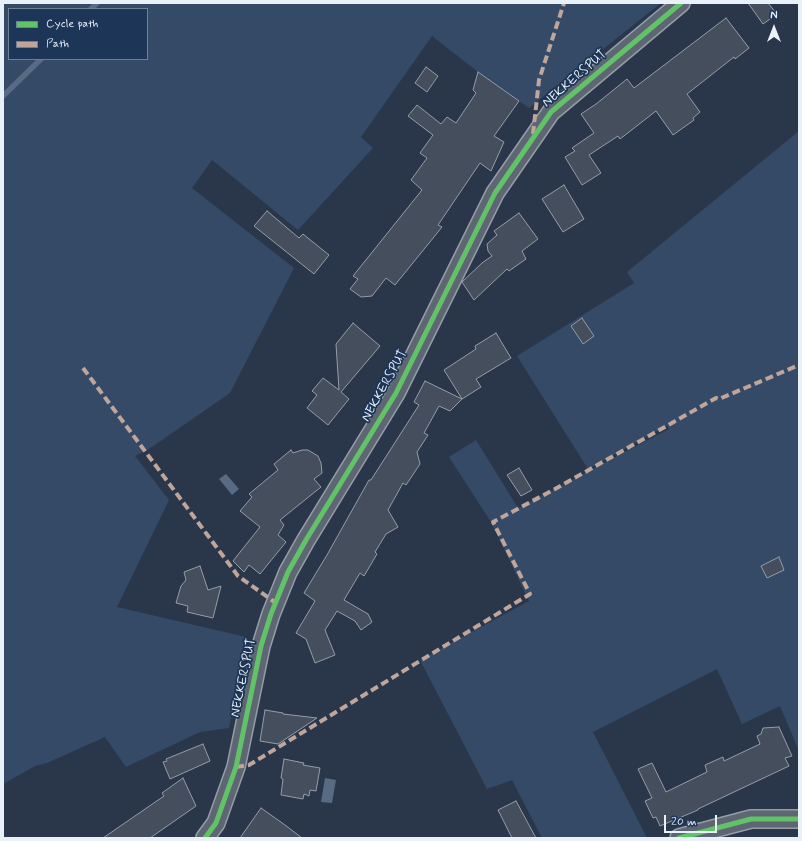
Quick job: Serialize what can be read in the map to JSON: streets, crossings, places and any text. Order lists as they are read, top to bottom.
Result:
{
  "streets": {
    "street": ["NEKKERSPUT"]
  },
  "legend": ["Cycle path", "Path"],
  "scale_bar": "20 m",
  "north": "top"
}
